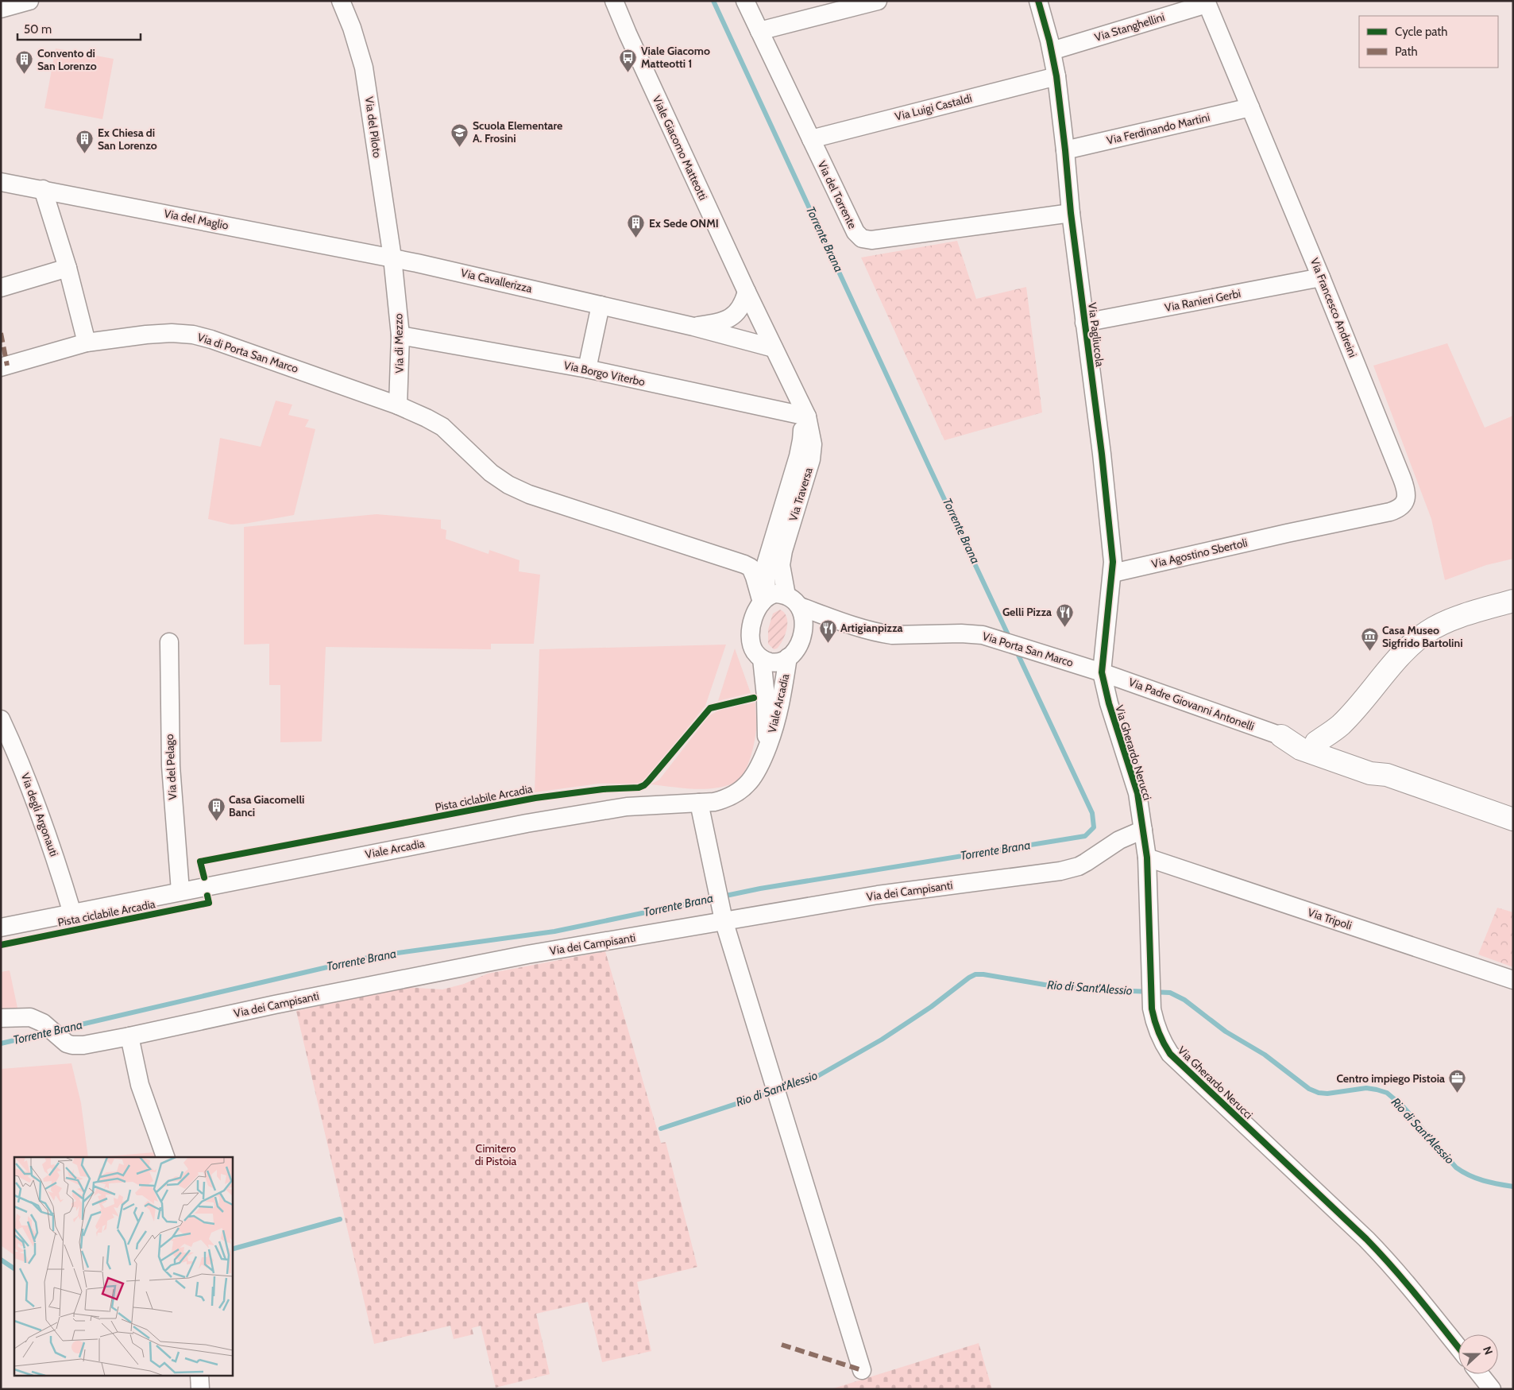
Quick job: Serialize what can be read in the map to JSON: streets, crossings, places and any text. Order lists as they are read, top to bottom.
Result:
{
  "streets": {
    "street": [
      "Via Stanghellini",
      "Via Luigi Castaldi",
      "Via del Piloto",
      "Via Ferdinando Martini",
      "Viale Giacomo Matteotti",
      "Via del Torrente",
      "Via del Maglio",
      "Via Cavallerizza",
      "Via Ranieri Gerbi",
      "Via Francesco Andreini",
      "Via Pagliucola",
      "Via di Mezzo",
      "Via di Porta San Marco",
      "Via Borgo Viterbo",
      "Via Traversa",
      "Via Agostino Sbertoli",
      "Via Porta San Marco",
      "Viale Arcadia",
      "Via Padre Giovanni Antonelli",
      "Via Gherardo Nerucci",
      "Via del Pelago",
      "Via degli Argonauti",
      "Via dei Campisanti",
      "Via Tripoli"
    ],
    "cycle path": ["Pista ciclabile Arcadia"]
  },
  "crossings": [
    ["Via Stanghellini", "Via Francesco Andreini"],
    ["Via Stanghellini", "Via Pagliucola"],
    ["Via Luigi Castaldi", "Via del Torrente"],
    ["Via Luigi Castaldi", "Via Pagliucola"],
    ["Via del Piloto", "Via del Maglio"],
    ["Via del Piloto", "Via Cavallerizza"],
    ["Via del Piloto", "Via di Mezzo"],
    ["Via Ferdinando Martini", "Via Francesco Andreini"],
    ["Via Ferdinando Martini", "Via Pagliucola"],
    ["Viale Giacomo Matteotti", "Via Cavallerizza"],
    ["Viale Giacomo Matteotti", "Via Traversa"],
    ["Via del Torrente", "Via Pagliucola"],
    ["Via del Maglio", "Via Cavallerizza"],
    ["Via del Maglio", "Via di Mezzo"],
    ["Via Cavallerizza", "Via di Mezzo"],
    ["Via Cavallerizza", "Via Traversa"],
    ["Via Ranieri Gerbi", "Via Francesco Andreini"],
    ["Via Ranieri Gerbi", "Via Pagliucola"],
    ["Via Francesco Andreini", "Via Agostino Sbertoli"],
    ["Via Pagliucola", "Via Agostino Sbertoli"],
    ["Via Pagliucola", "Via Porta San Marco"],
    ["Via Pagliucola", "Via Padre Giovanni Antonelli"],
    ["Via Pagliucola", "Via Gherardo Nerucci"],
    ["Via di Mezzo", "Via di Porta San Marco"],
    ["Via di Mezzo", "Via Borgo Viterbo"],
    ["Via di Porta San Marco", "Via Traversa"],
    ["Via di Porta San Marco", "Via Porta San Marco"],
    ["Via di Porta San Marco", "Viale Arcadia"],
    ["Via Borgo Viterbo", "Via Traversa"],
    ["Via Traversa", "Via Porta San Marco"],
    ["Via Traversa", "Viale Arcadia"],
    ["Via Porta San Marco", "Viale Arcadia"],
    ["Via Porta San Marco", "Via Padre Giovanni Antonelli"],
    ["Via Porta San Marco", "Via Gherardo Nerucci"],
    ["Viale Arcadia", "Via del Pelago"],
    ["Viale Arcadia", "Via degli Argonauti"],
    ["Via Padre Giovanni Antonelli", "Via Gherardo Nerucci"],
    ["Via Gherardo Nerucci", "Via dei Campisanti"],
    ["Via Gherardo Nerucci", "Via Tripoli"]
  ],
  "water": ["Torrente Brana", "Rio di Sant'Alessio"],
  "parks": ["Cimitero di Pistoia"],
  "places": {
    "bus stop": ["Viale Giacomo Matteotti 1"],
    "building": [
      "Convento di San Lorenzo",
      "Ex Chiesa di San Lorenzo",
      "Ex Sede ONMI",
      "Casa Giacomelli Banci"
    ],
    "school or university": ["Scuola Elementare A. Frosini"],
    "restaurant": ["Gelli Pizza", "Artigianpizza"],
    "museum": ["Casa Museo Sigfrido Bartolini"],
    "office": ["Centro impiego Pistoia"]
  },
  "legend": ["Cycle path", "Path"],
  "scale_bar": "50 m",
  "north": "right"
}
